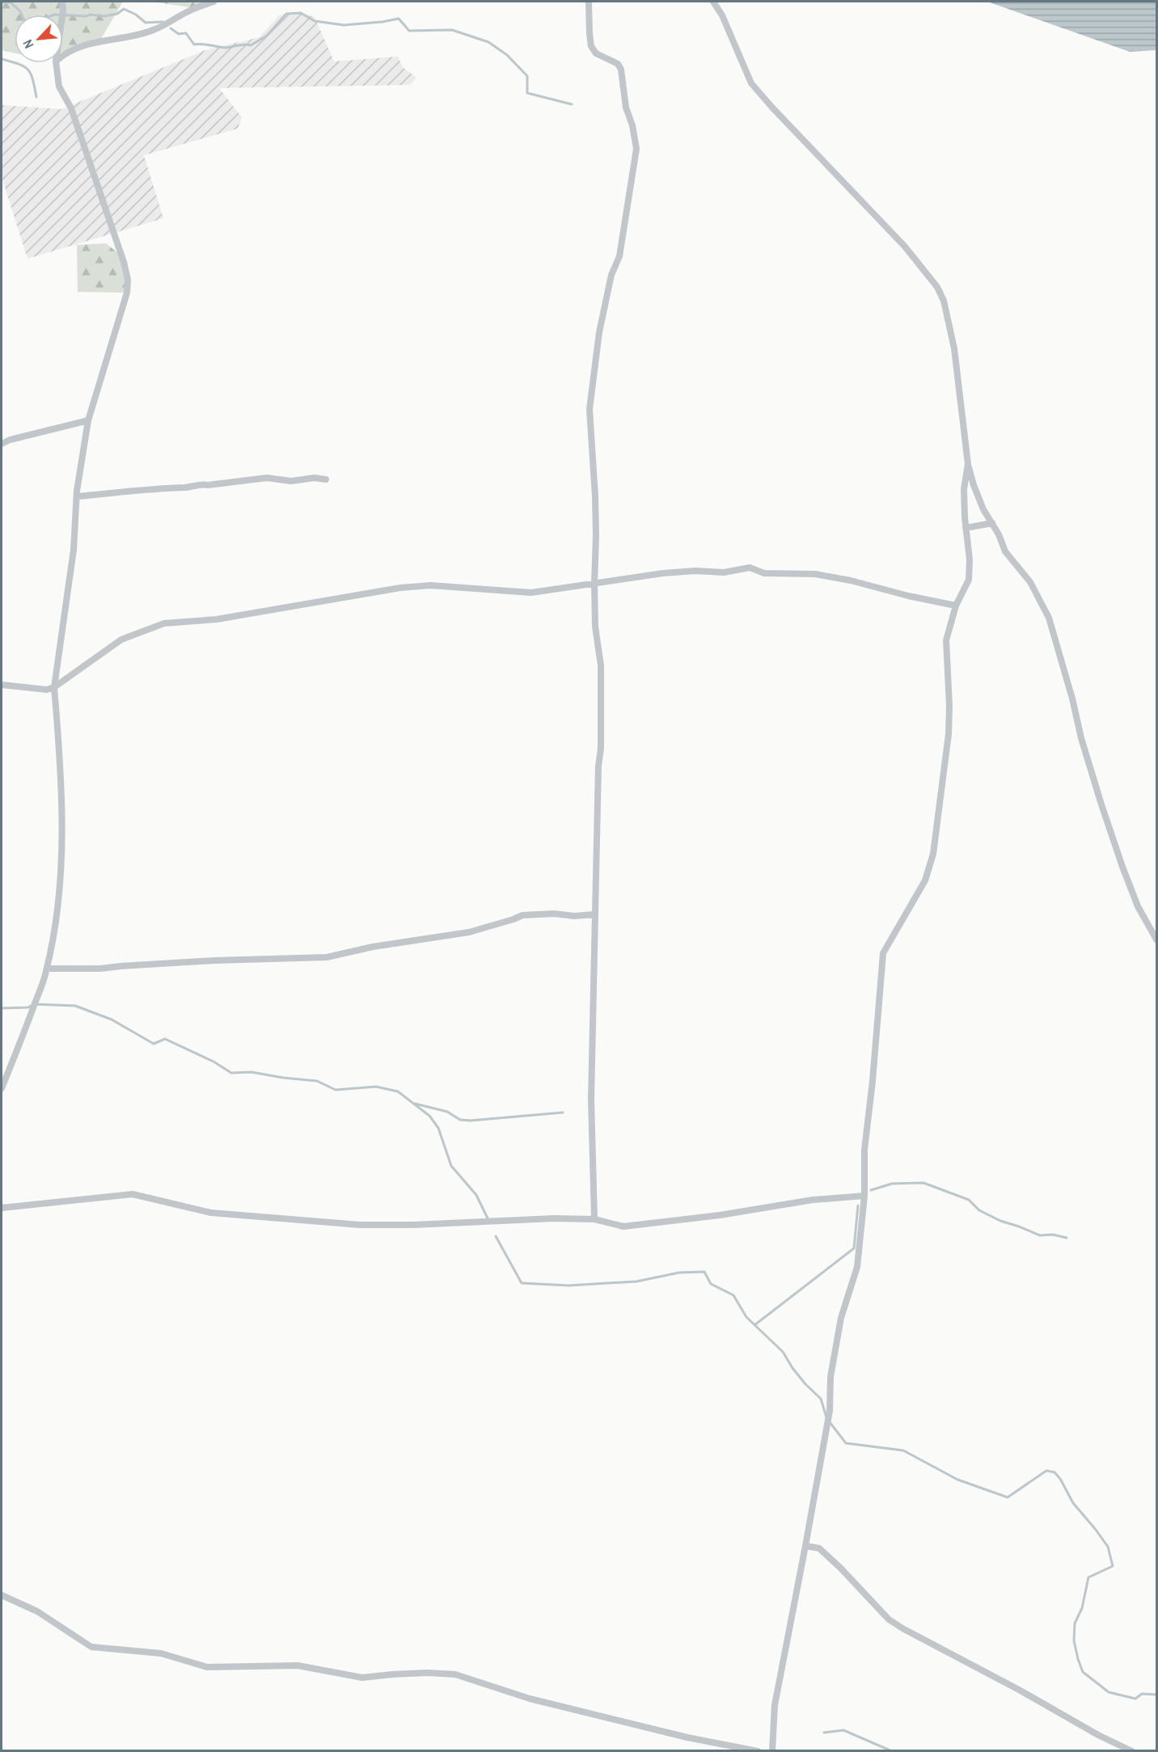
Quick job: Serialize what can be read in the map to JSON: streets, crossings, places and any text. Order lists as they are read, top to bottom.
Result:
{
  "north": "bottom left"
}
